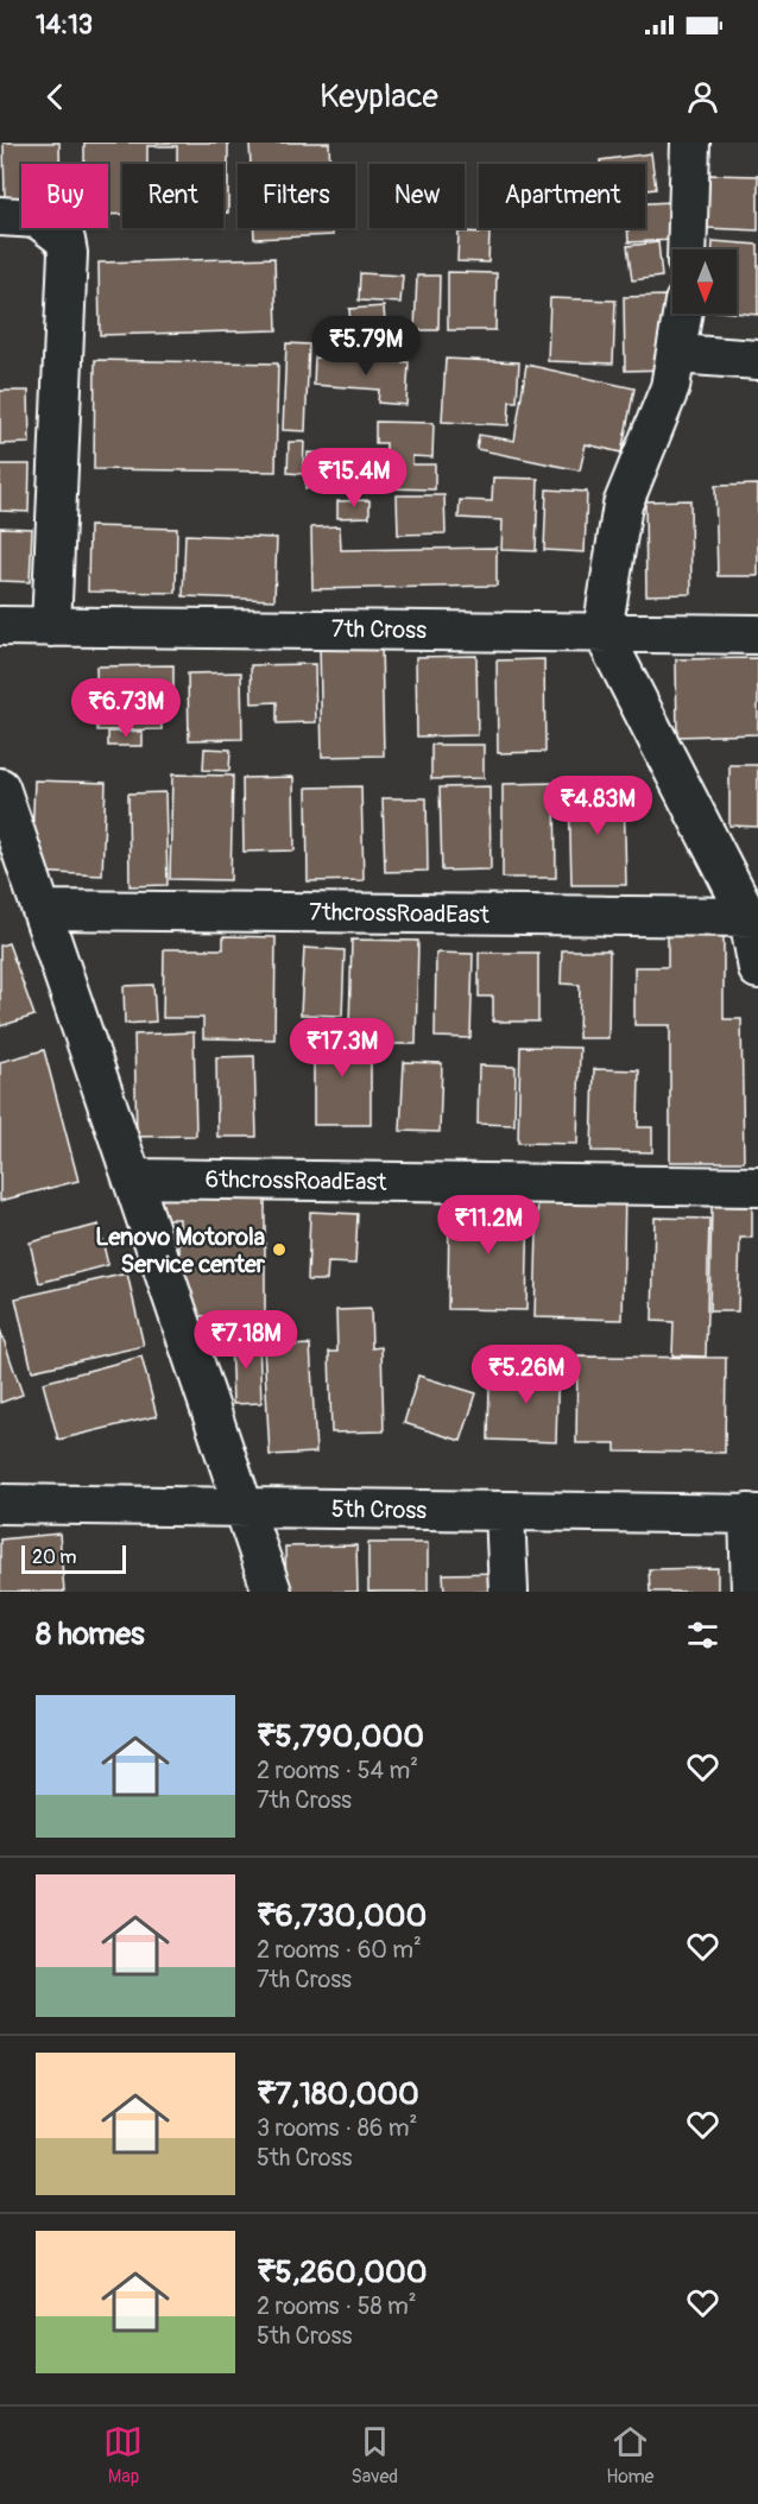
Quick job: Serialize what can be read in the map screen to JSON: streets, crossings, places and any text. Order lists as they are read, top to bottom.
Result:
{
  "streets": {
    "street": [
      "7th Cross",
      "7thcrossRoadEast",
      "6thcrossRoadEast",
      "5th Cross"
    ]
  },
  "places": ["Lenovo Motorola Service center"],
  "scale_bar": "20 m",
  "north": "bottom",
  "page": {
    "status": "14:13",
    "header": "Keyplace",
    "chip": [
      "Buy",
      "Rent",
      "Filters",
      "New",
      "Apartment"
    ],
    "price": [
      "₹5.79M",
      "₹15.4M",
      "₹6.73M",
      "₹4.83M",
      "₹17.3M",
      "₹11.2M",
      "₹7.18M",
      "₹5.26M"
    ],
    "scale": "20 m",
    "heading": "8 homes",
    "list": [
      {
        "name": "₹5,790,000",
        "note": "2 rooms · 54 m² · 7th Cross"
      },
      {
        "name": "₹6,730,000",
        "note": "2 rooms · 60 m² · 7th Cross"
      },
      {
        "name": "₹7,180,000",
        "note": "3 rooms · 86 m² · 5th Cross"
      },
      {
        "name": "₹5,260,000",
        "note": "2 rooms · 58 m² · 5th Cross"
      }
    ],
    "tabs": ["Map", "Saved", "Home"]
  }
}
